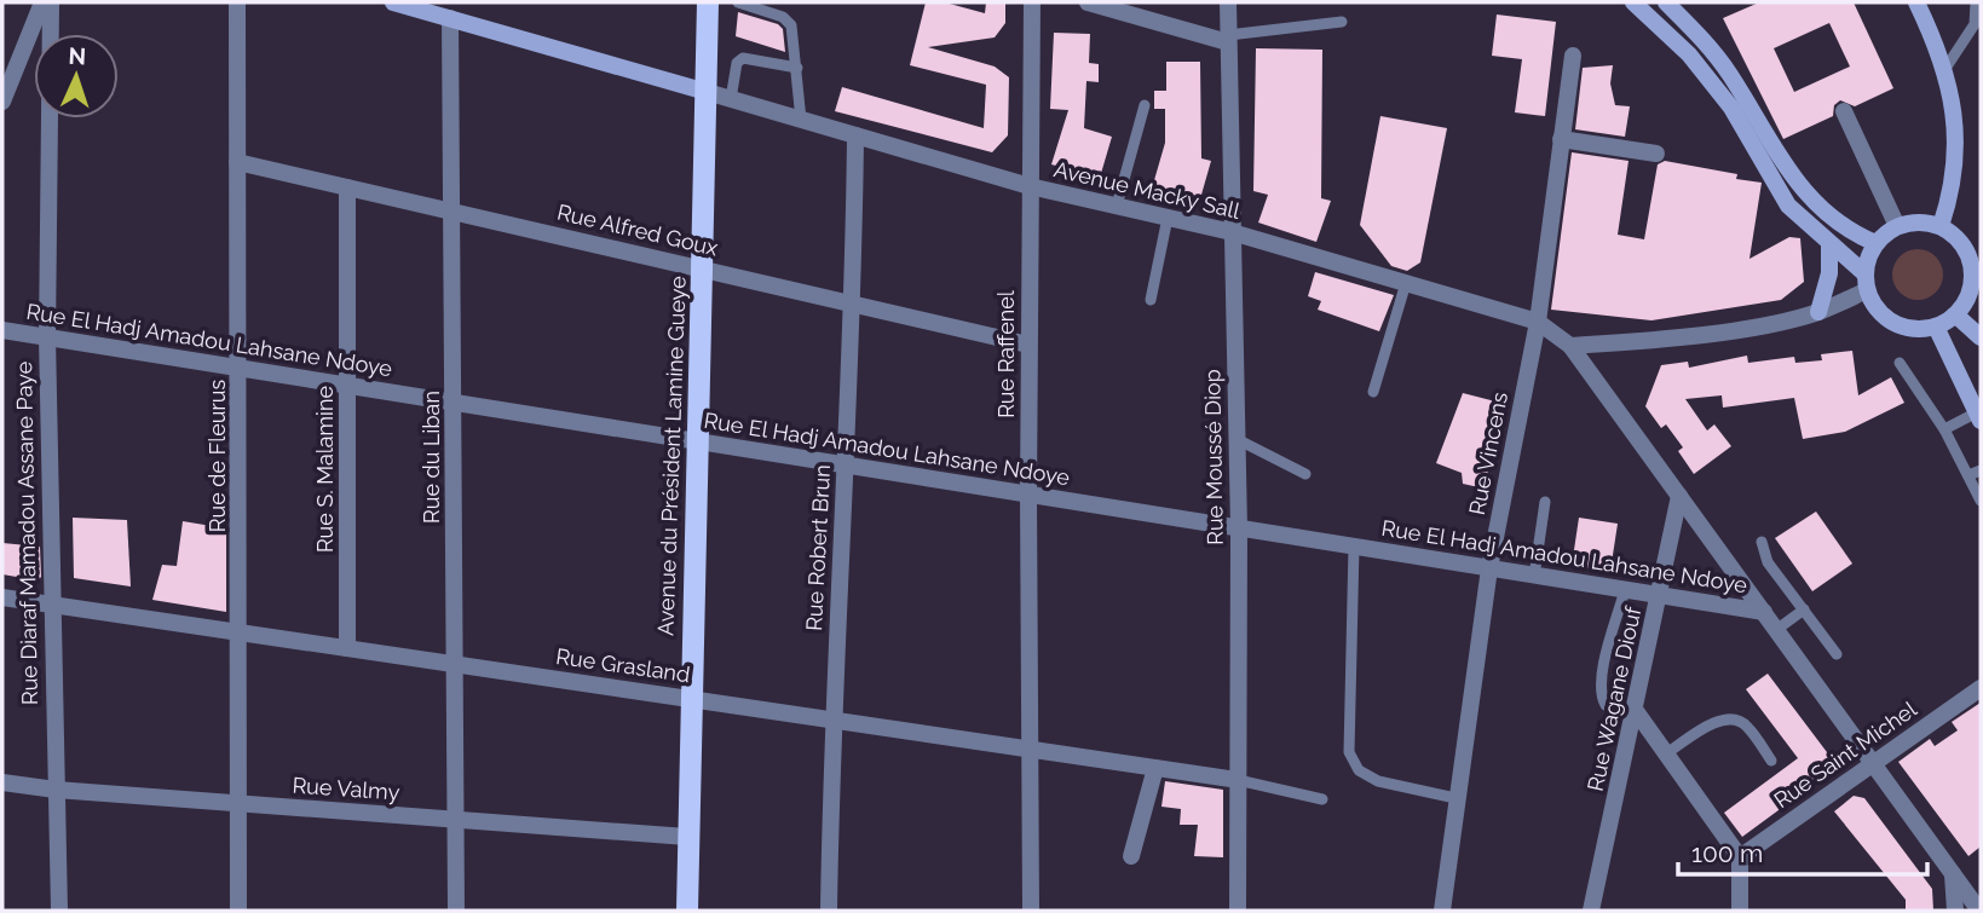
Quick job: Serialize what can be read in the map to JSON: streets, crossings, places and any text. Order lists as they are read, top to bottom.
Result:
{
  "streets": {
    "main road": ["Avenue du Président Lamine Gueye"],
    "street": [
      "Avenue Macky Sall",
      "Rue Alfred Goux",
      "Rue El Hadj Amadou Lahsane Ndoye",
      "Rue Raffenel",
      "Rue Vincens",
      "Rue de Fleurus",
      "Rue du Liban",
      "Rue Moussé Diop",
      "Rue S. Malamine",
      "Rue Diaraf Mamadou Assane Paye",
      "Rue Robert Brun",
      "Rue Grasland",
      "Rue Wagane Diouf",
      "Rue Saint Michel",
      "Rue Valmy"
    ]
  },
  "crossings": [
    ["Avenue Macky Sall", "Rue El Hadj Amadou Lahsane Ndoye"],
    ["Avenue Macky Sall", "Rue Raffenel"],
    ["Avenue Macky Sall", "Rue Vincens"],
    ["Avenue Macky Sall", "Avenue du Président Lamine Gueye"],
    ["Avenue Macky Sall", "Rue Moussé Diop"],
    ["Avenue Macky Sall", "Rue Robert Brun"],
    ["Avenue Macky Sall", "Rue Wagane Diouf"],
    ["Avenue Macky Sall", "Rue Saint Michel"],
    ["Rue Alfred Goux", "Rue Raffenel"],
    ["Rue Alfred Goux", "Rue de Fleurus"],
    ["Rue Alfred Goux", "Avenue du Président Lamine Gueye"],
    ["Rue Alfred Goux", "Rue du Liban"],
    ["Rue Alfred Goux", "Rue S. Malamine"],
    ["Rue Alfred Goux", "Rue Robert Brun"],
    ["Rue El Hadj Amadou Lahsane Ndoye", "Rue Raffenel"],
    ["Rue El Hadj Amadou Lahsane Ndoye", "Rue Vincens"],
    ["Rue El Hadj Amadou Lahsane Ndoye", "Rue de Fleurus"],
    ["Rue El Hadj Amadou Lahsane Ndoye", "Avenue du Président Lamine Gueye"],
    ["Rue El Hadj Amadou Lahsane Ndoye", "Rue du Liban"],
    ["Rue El Hadj Amadou Lahsane Ndoye", "Rue Moussé Diop"],
    ["Rue El Hadj Amadou Lahsane Ndoye", "Rue S. Malamine"],
    ["Rue El Hadj Amadou Lahsane Ndoye", "Rue Diaraf Mamadou Assane Paye"],
    ["Rue El Hadj Amadou Lahsane Ndoye", "Rue Robert Brun"],
    ["Rue El Hadj Amadou Lahsane Ndoye", "Rue Wagane Diouf"],
    ["Rue Raffenel", "Rue Grasland"],
    ["Rue de Fleurus", "Rue Grasland"],
    ["Rue de Fleurus", "Rue Valmy"],
    ["Avenue du Président Lamine Gueye", "Rue Grasland"],
    ["Avenue du Président Lamine Gueye", "Rue Valmy"],
    ["Rue du Liban", "Rue Grasland"],
    ["Rue du Liban", "Rue Valmy"],
    ["Rue Moussé Diop", "Rue Grasland"],
    ["Rue S. Malamine", "Rue Grasland"],
    ["Rue Diaraf Mamadou Assane Paye", "Rue Grasland"],
    ["Rue Diaraf Mamadou Assane Paye", "Rue Valmy"],
    ["Rue Robert Brun", "Rue Grasland"]
  ],
  "scale_bar": "100 m",
  "north": "top"
}
